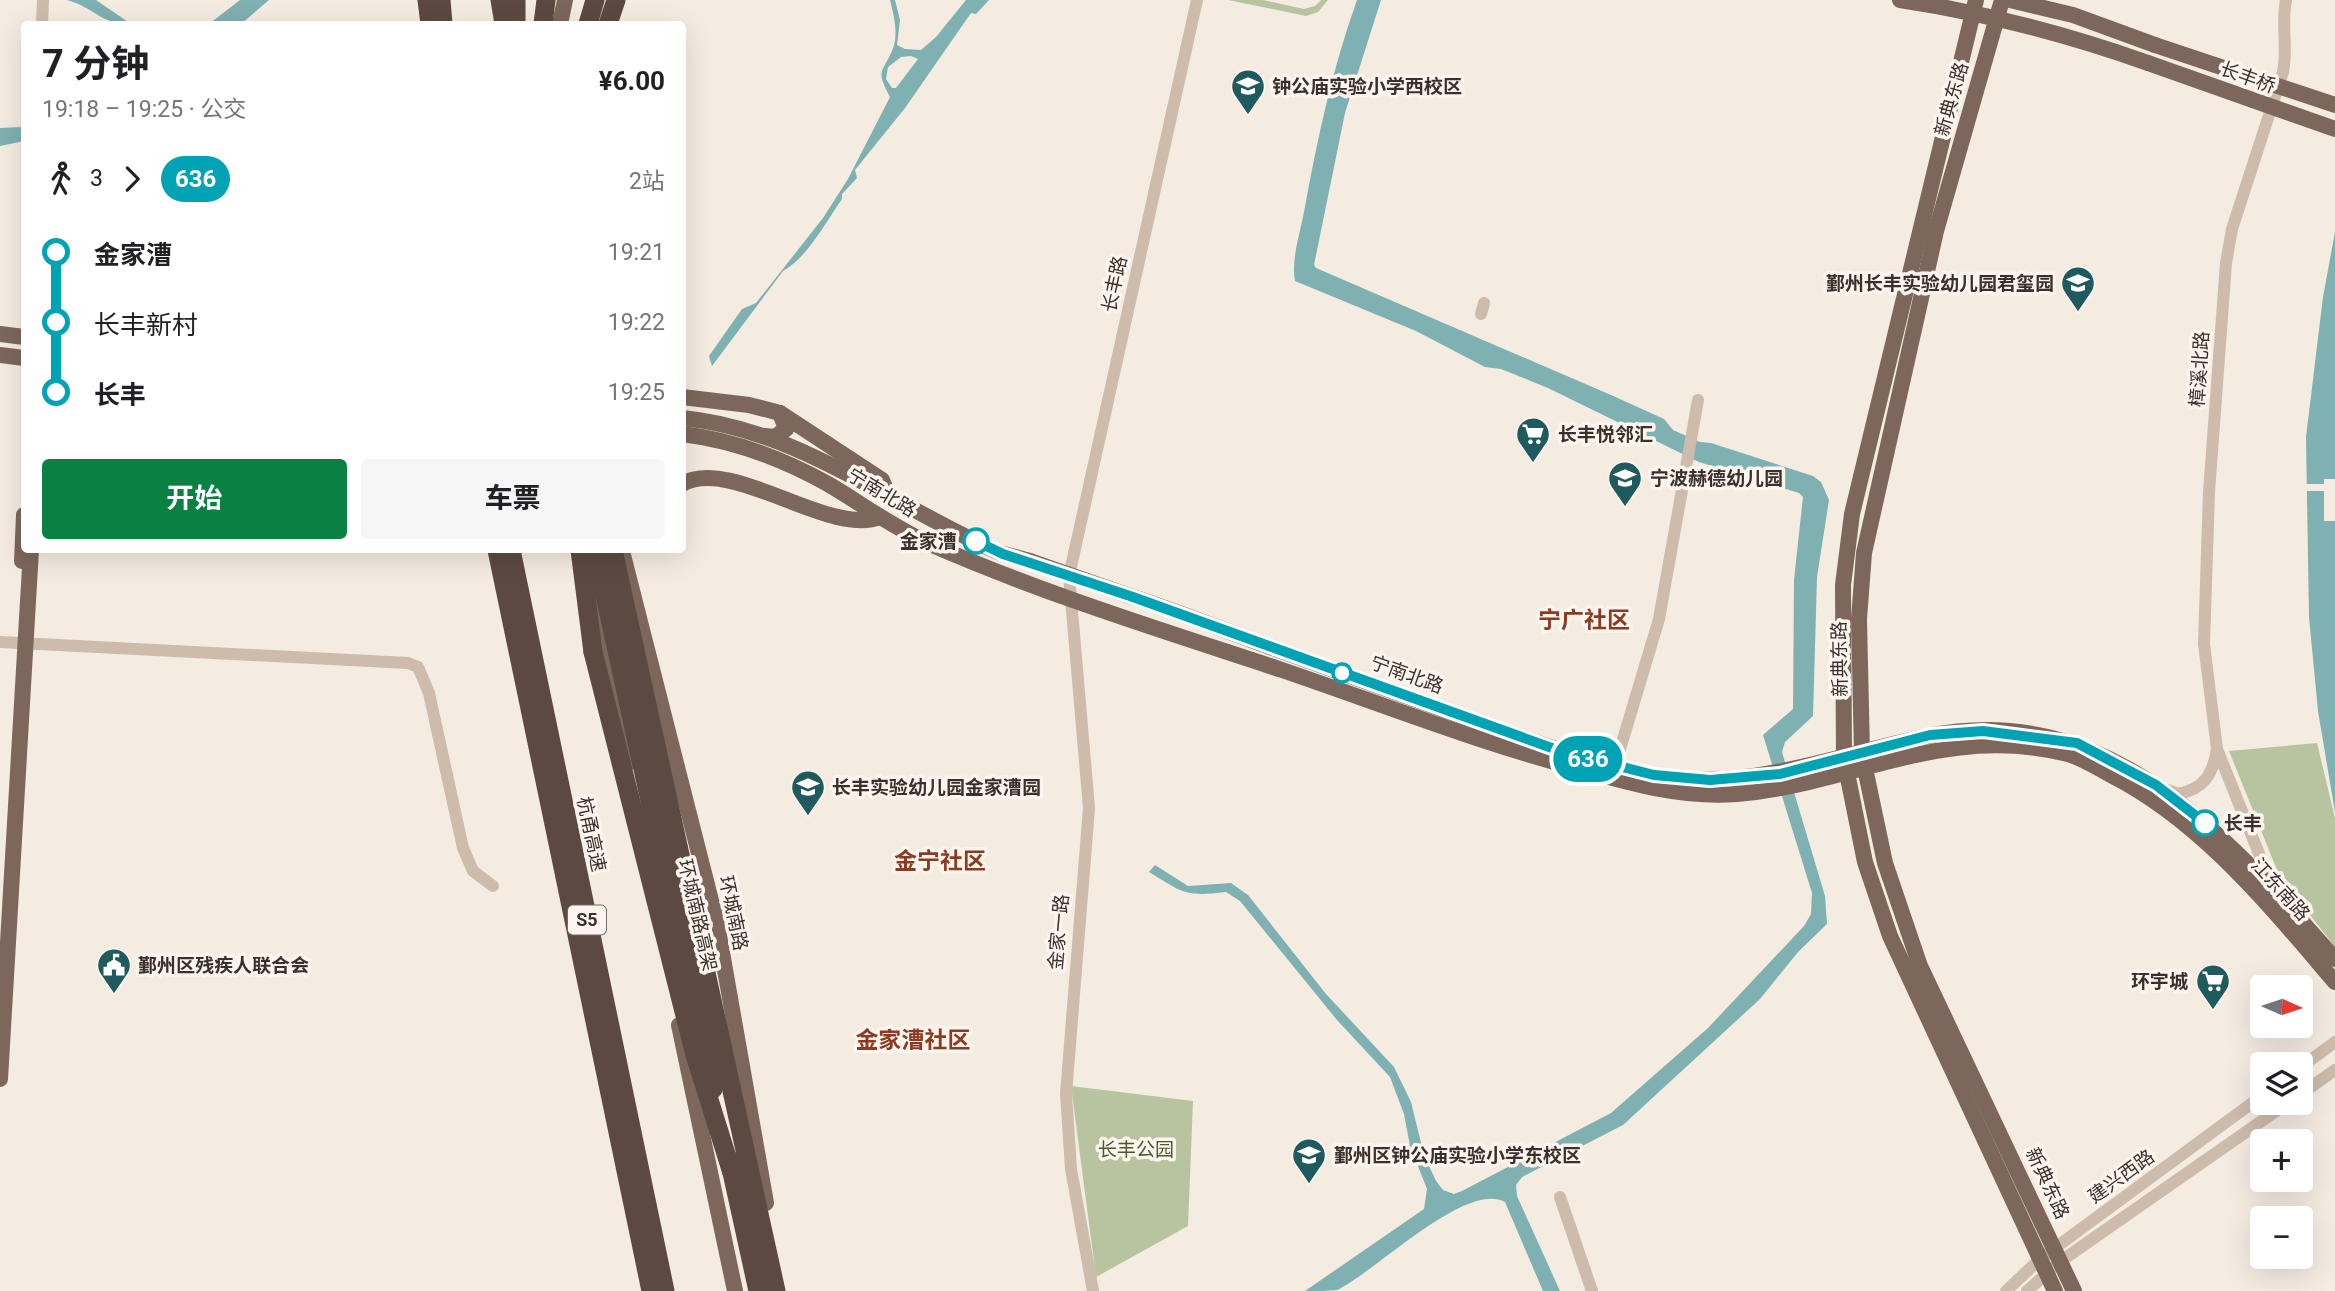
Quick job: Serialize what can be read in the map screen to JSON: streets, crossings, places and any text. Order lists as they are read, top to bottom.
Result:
{
  "streets": {
    "highway": ["杭甬高速", "环城南路高架", "S5"],
    "main road": [
      "长丰桥",
      "新典东路",
      "宁南北路",
      "江东南路",
      "环城南路"
    ],
    "street": [
      "长丰路",
      "樟溪北路",
      "金家一路",
      "建兴西路"
    ]
  },
  "crossings": [
    ["长丰桥", "新典东路"],
    ["新典东路", "江东南路"],
    ["新典东路", "建兴西路"],
    ["长丰路", "宁南北路"],
    ["长丰路", "金家一路"],
    ["樟溪北路", "江东南路"],
    ["宁南北路", "江东南路"],
    ["宁南北路", "金家一路"]
  ],
  "districts": ["宁广社区", "金宁社区", "金家漕社区"],
  "parks": ["长丰公园"],
  "places": {
    "school or university": [
      "钟公庙实验小学西校区",
      "鄞州长丰实验幼儿园君玺园",
      "宁波赫德幼儿园",
      "长丰实验幼儿园金家漕园",
      "鄞州区钟公庙实验小学东校区"
    ],
    "supermarket": ["长丰悦邻汇", "环宇城"],
    "other": ["金家漕", "长丰"],
    "public building": ["鄞州区残疾人联合会"]
  },
  "lines": ["bus line 636"],
  "north": "right",
  "page": {
    "on_map": "636",
    "heading": ["7 分钟", "19:18 – 19:25 · 公交", "¥6.00"],
    "legs": ["3", "636", "2站"],
    "list": [
      {
        "name": "金家漕",
        "value": "19:21"
      },
      {
        "name": "长丰新村",
        "value": "19:22"
      },
      {
        "name": "长丰",
        "value": "19:25"
      }
    ],
    "buttons": ["开始", "车票"],
    "map_buttons": ["+", "−"]
  }
}
